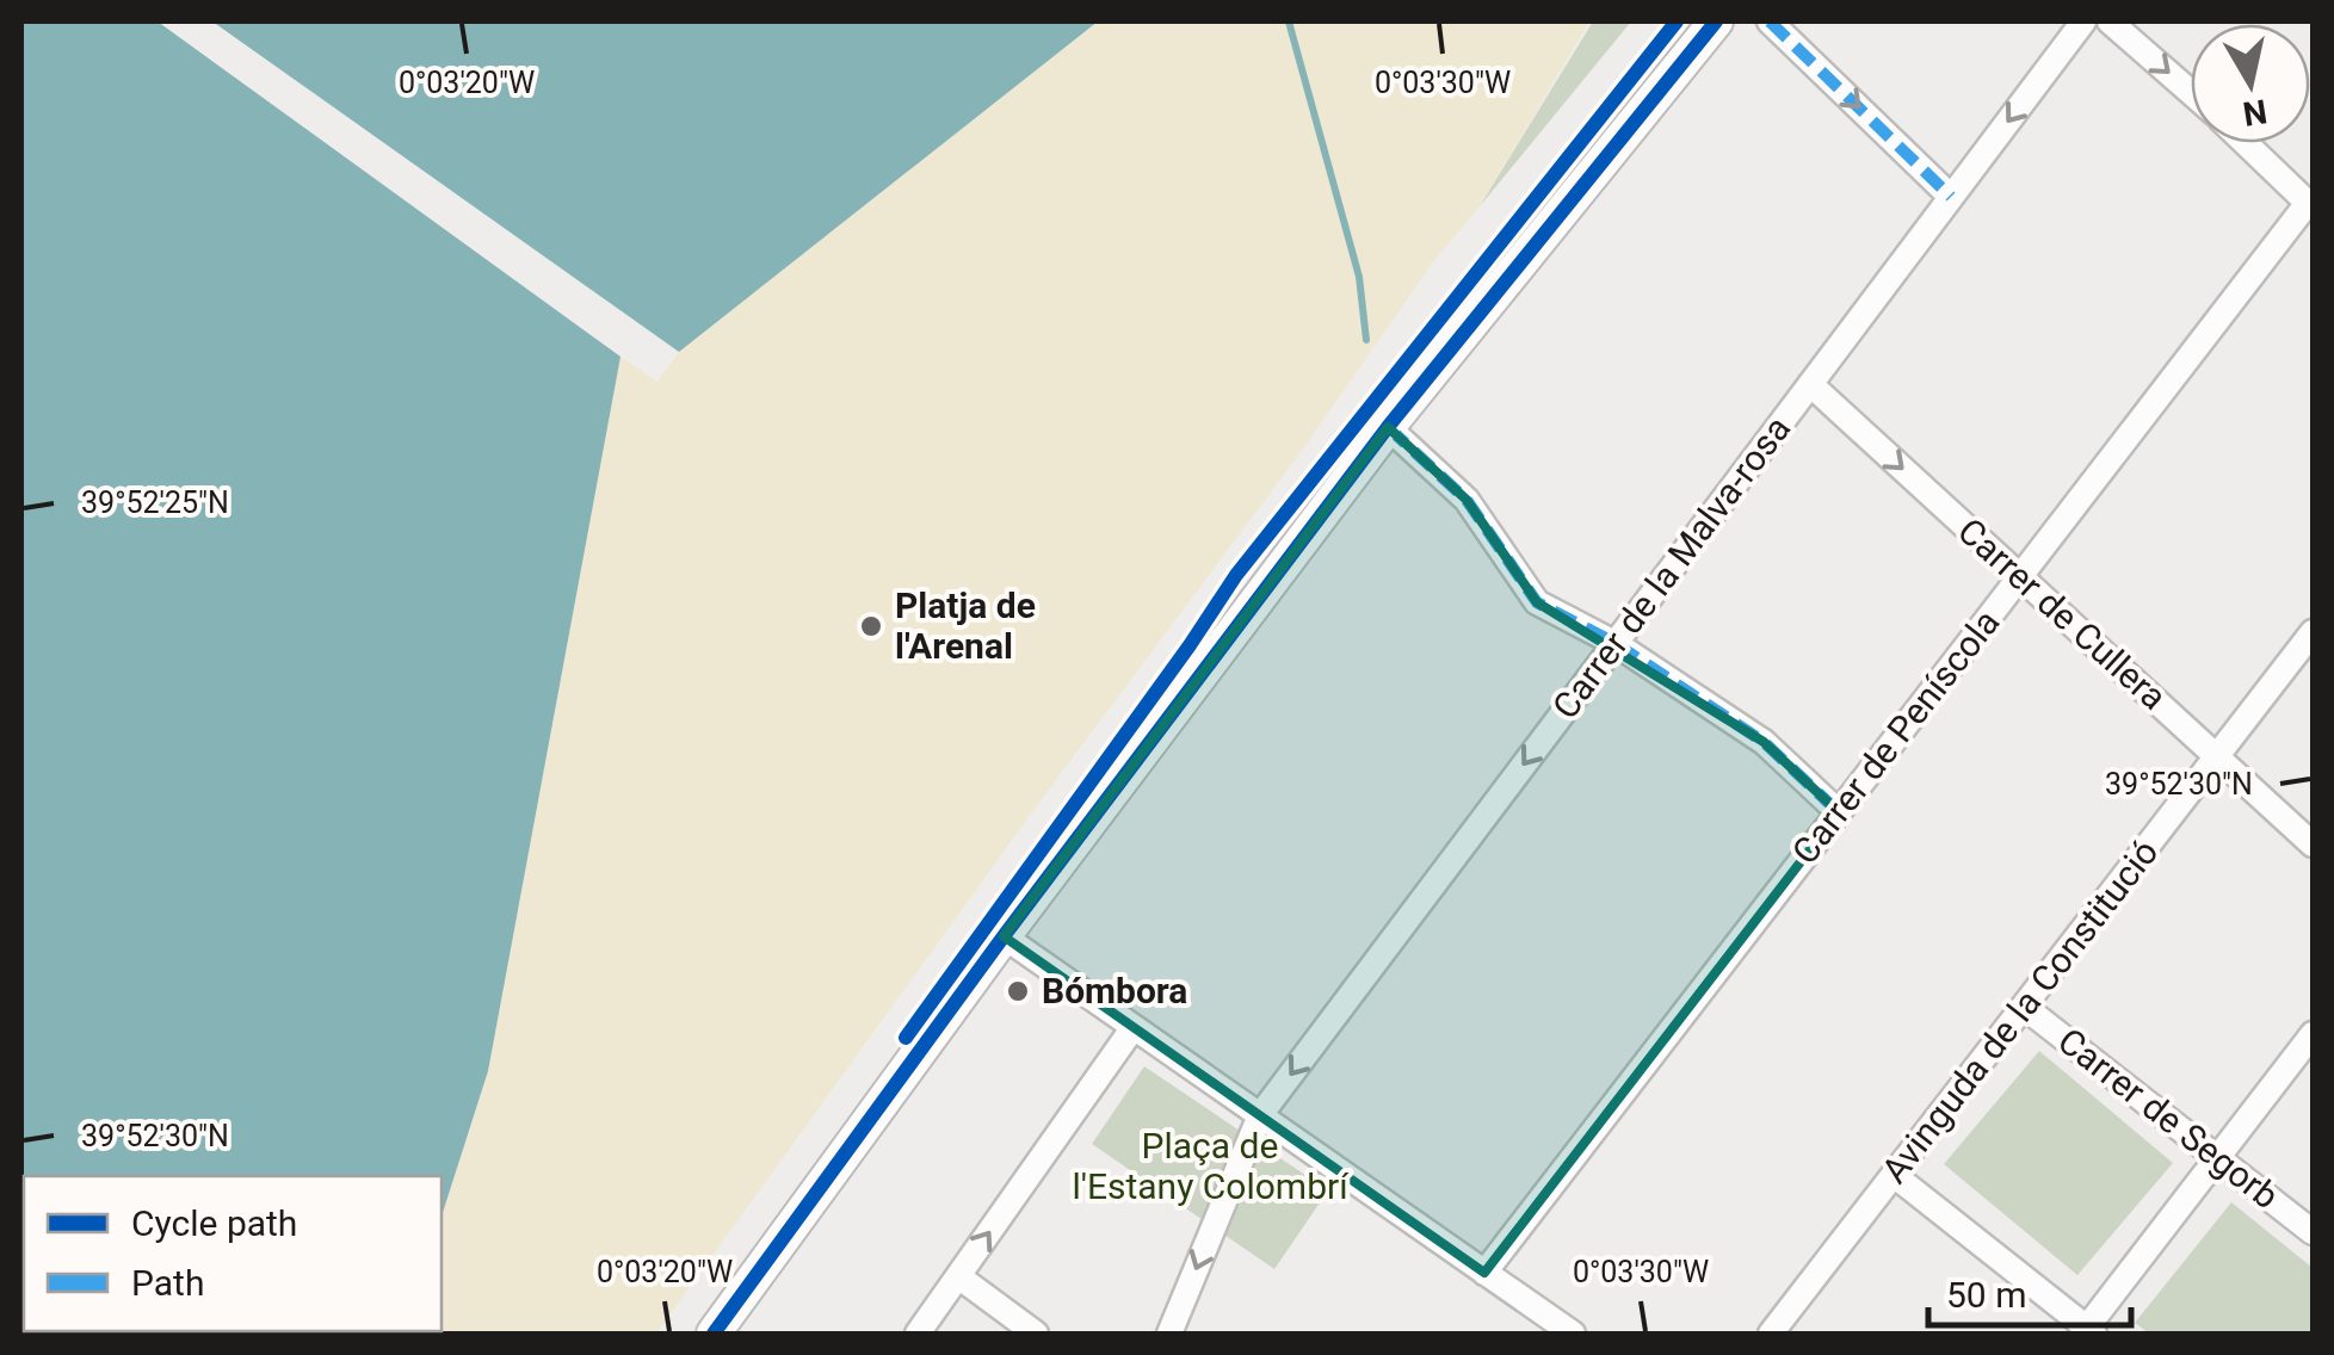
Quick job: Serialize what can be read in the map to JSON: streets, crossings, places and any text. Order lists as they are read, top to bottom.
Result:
{
  "streets": {
    "street": [
      "Carrer de la Malva-rosa",
      "Carrer de Cullera",
      "Carrer de Peníscola",
      "Avinguda de la Constitució",
      "Carrer de Segorb"
    ]
  },
  "crossings": [
    ["Carrer de la Malva-rosa", "Carrer de Cullera"],
    ["Carrer de Cullera", "Carrer de Peníscola"],
    ["Carrer de Cullera", "Avinguda de la Constitució"],
    ["Avinguda de la Constitució", "Carrer de Segorb"]
  ],
  "one_way": ["Carrer de la Malva-rosa", "Carrer de Cullera"],
  "parks": ["Plaça de l'Estany Colombrí"],
  "places": ["Platja de l'Arenal", "Bómbora"],
  "legend": ["Cycle path", "Path"],
  "scale_bar": "50 m",
  "north": "bottom",
  "coordinates": [
    "0°03'20\"W",
    "0°03'30\"W",
    "39°52'25\"N",
    "39°52'30\"N"
  ]
}
